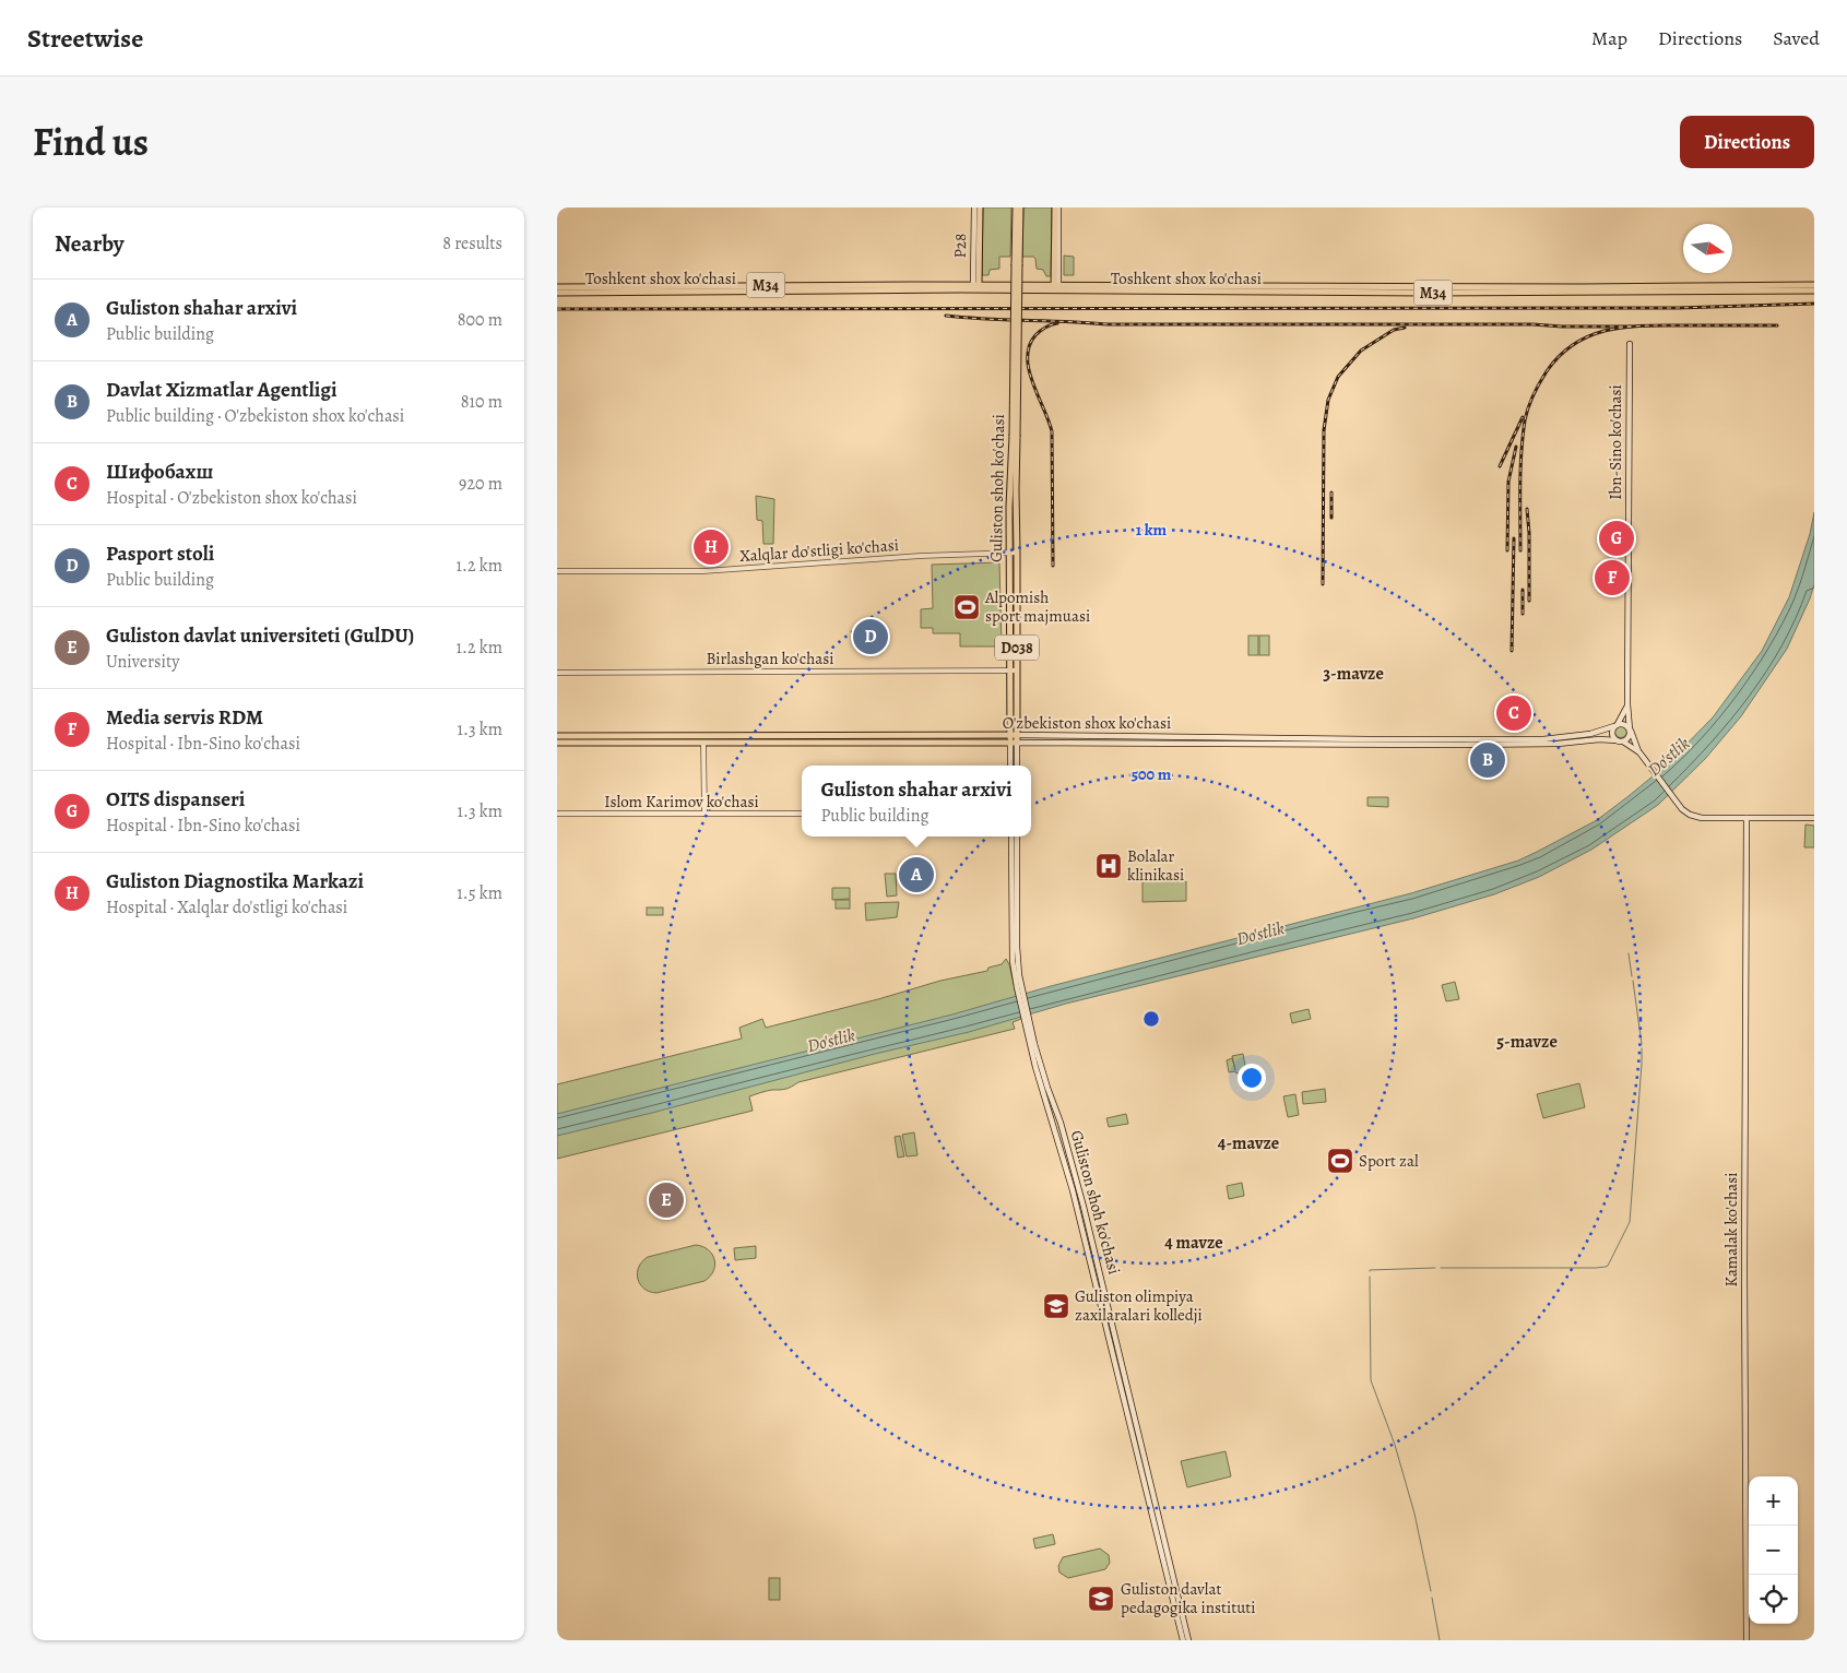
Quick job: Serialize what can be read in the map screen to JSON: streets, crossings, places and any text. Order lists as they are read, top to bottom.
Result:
{
  "streets": {
    "main road": [
      "Р28",
      "Toshkent shox ko'chasi",
      "M34",
      "Ibn-Sino ko'chasi",
      "Guliston shoh ko'chasi",
      "D038",
      "O'zbekiston shox ko'chasi",
      "Kamalak ko'chasi"
    ],
    "street": ["Xalqlar do'stligi ko'chasi", "Birlashgan ko'chasi", "Islom Karimov ko'chasi"]
  },
  "crossings": [
    ["Р28", "Toshkent shox ko'chasi"],
    ["Ibn-Sino ko'chasi", "O'zbekiston shox ko'chasi"],
    ["Guliston shoh ko'chasi", "Xalqlar do'stligi ko'chasi"],
    ["Guliston shoh ko'chasi", "Birlashgan ko'chasi"],
    ["Guliston shoh ko'chasi", "O'zbekiston shox ko'chasi"]
  ],
  "districts": [
    "3-mavze",
    "5-mavze",
    "4-mavze",
    "4 mavze"
  ],
  "water": ["Do'stlik"],
  "places": {
    "sports": ["Alpomish sport majmuasi", "Sport zal"],
    "hospital": ["Bolalar klinikasi"],
    "school or university": ["Guliston olimpiya zaxilaralari kolledji", "Guliston davlat pedagogika instituti"]
  },
  "north": "right",
  "page": {
    "header": "Streetwise",
    "nav": ["Map", "Directions", "Saved"],
    "title": "Find us",
    "buttons": "Directions",
    "heading": ["Nearby", "8 results"],
    "list": [
      {
        "mark": "A",
        "name": "Guliston shahar arxivi",
        "note": "Public building",
        "value": "800 m"
      },
      {
        "mark": "B",
        "name": "Davlat Xizmatlar Agentligi",
        "note": "Public building · O'zbekiston shox ko'chasi",
        "value": "810 m"
      },
      {
        "mark": "C",
        "name": "Шифобахш",
        "note": "Hospital · O'zbekiston shox ko'chasi",
        "value": "920 m"
      },
      {
        "mark": "D",
        "name": "Pasport stoli",
        "note": "Public building",
        "value": "1.2 km"
      },
      {
        "mark": "E",
        "name": "Guliston davlat universiteti (GulDU)",
        "note": "University",
        "value": "1.2 km"
      },
      {
        "mark": "F",
        "name": "Media servis RDM",
        "note": "Hospital · Ibn-Sino ko'chasi",
        "value": "1.3 km"
      },
      {
        "mark": "G",
        "name": "OITS dispanseri",
        "note": "Hospital · Ibn-Sino ko'chasi",
        "value": "1.3 km"
      },
      {
        "mark": "H",
        "name": "Guliston Diagnostika Markazi",
        "note": "Hospital · Xalqlar do'stligi ko'chasi",
        "value": "1.5 km"
      }
    ],
    "pins": [
      "G",
      "H",
      "F",
      "D",
      "C",
      "B",
      "A",
      "E"
    ],
    "popup": ["Guliston shahar arxivi", "Public building"],
    "map_buttons": ["+", "−"]
  },
  "rings": ["1 km", "500 m"]
}
